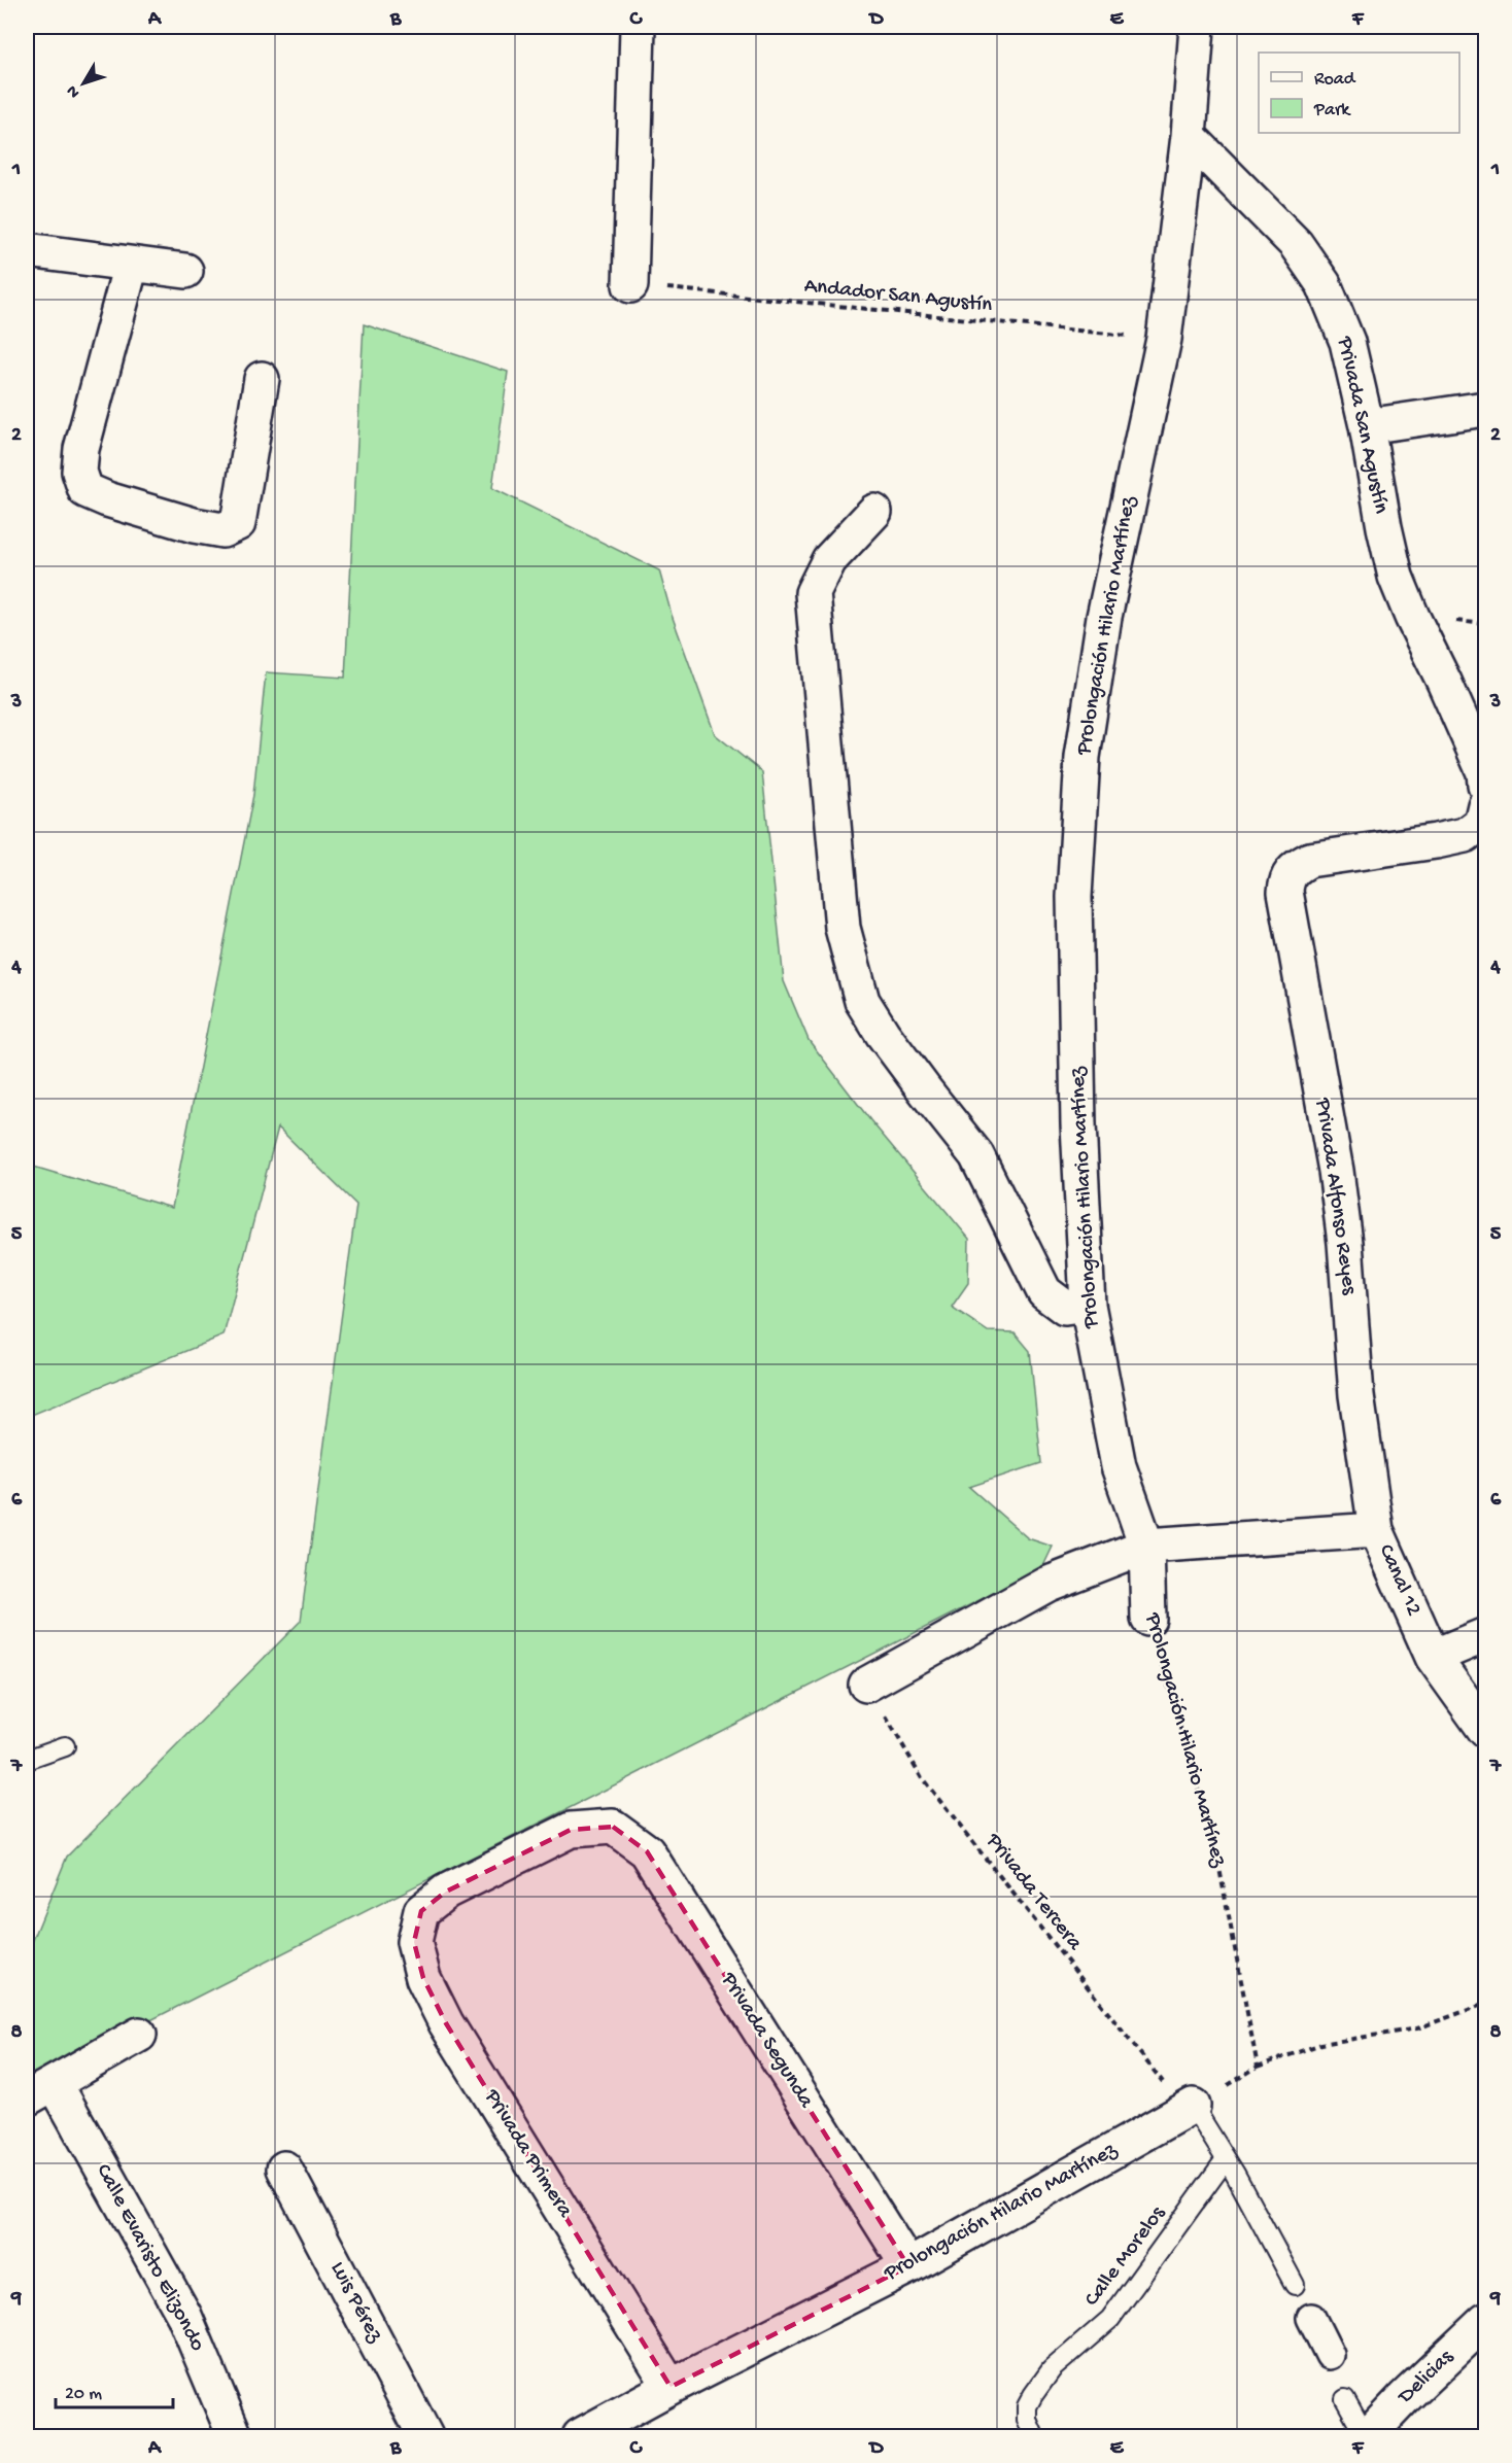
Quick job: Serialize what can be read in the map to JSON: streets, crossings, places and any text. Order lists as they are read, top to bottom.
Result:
{
  "streets": {
    "street": [
      "Privada San Agustín",
      "Prolongación Hilario Martínez",
      "Privada Alfonso Reyes",
      "Canal 12",
      "Privada Segunda",
      "Privada Primera",
      "Calle Evaristo Elizondo",
      "Luis Pérez",
      "Delicias"
    ],
    "lane": ["Calle Morelos"],
    "path": ["Andador San Agustín", "Privada Tercera"]
  },
  "crossings": [
    ["Andador San Agustín", "Prolongación Hilario Martínez"],
    ["Privada San Agustín", "Prolongación Hilario Martínez"],
    ["Prolongación Hilario Martínez", "Canal 12"],
    ["Prolongación Hilario Martínez", "Privada Tercera"],
    ["Prolongación Hilario Martínez", "Privada Segunda"],
    ["Prolongación Hilario Martínez", "Privada Primera"],
    ["Privada Alfonso Reyes", "Canal 12"],
    ["Canal 12", "Privada Tercera"],
    ["Privada Segunda", "Privada Primera"]
  ],
  "legend": ["Road", "Park"],
  "scale_bar": "20 m",
  "north": "bottom left",
  "grid": {
    "columns": [
      "A",
      "B",
      "C",
      "D",
      "E",
      "F"
    ],
    "rows": [
      "1",
      "2",
      "3",
      "4",
      "5",
      "6",
      "7",
      "8",
      "9"
    ]
  }
}
